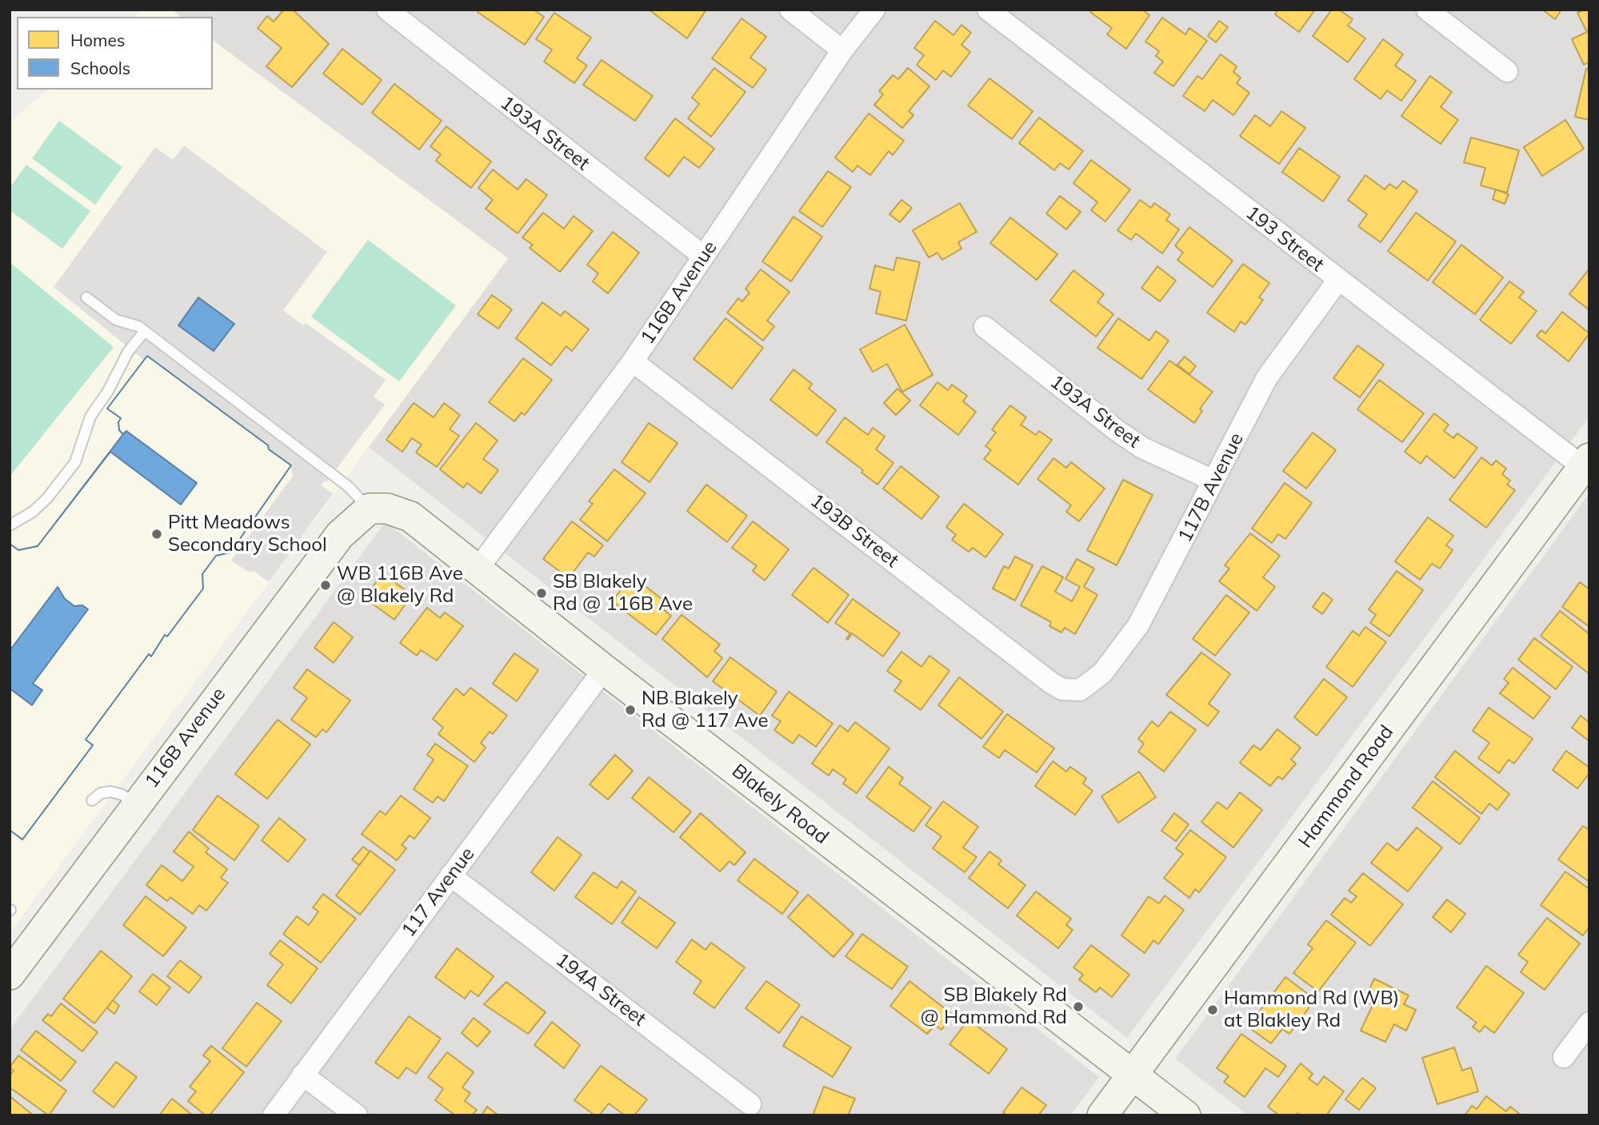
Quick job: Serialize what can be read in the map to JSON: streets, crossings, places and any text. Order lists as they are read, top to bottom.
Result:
{
  "streets": {
    "street": [
      "193A Street",
      "193 Street",
      "116B Avenue",
      "117B Avenue",
      "193B Street",
      "Hammond Road",
      "Blakely Road",
      "117 Avenue",
      "194A Street"
    ]
  },
  "crossings": [
    ["193A Street", "116B Avenue"],
    ["193A Street", "117B Avenue"],
    ["193 Street", "117B Avenue"],
    ["193 Street", "Hammond Road"],
    ["116B Avenue", "193B Street"],
    ["116B Avenue", "Blakely Road"],
    ["117B Avenue", "193B Street"],
    ["Hammond Road", "Blakely Road"],
    ["Blakely Road", "117 Avenue"],
    ["117 Avenue", "194A Street"]
  ],
  "places": [
    "Pitt Meadows Secondary School",
    "WB 116B Ave @ Blakely Rd",
    "SB Blakely Rd @ 116B Ave",
    "NB Blakely Rd @ 117 Ave",
    "SB Blakely Rd @ Hammond Rd",
    "Hammond Rd (WB) at Blakley Rd"
  ],
  "legend": ["Homes", "Schools"]
}
